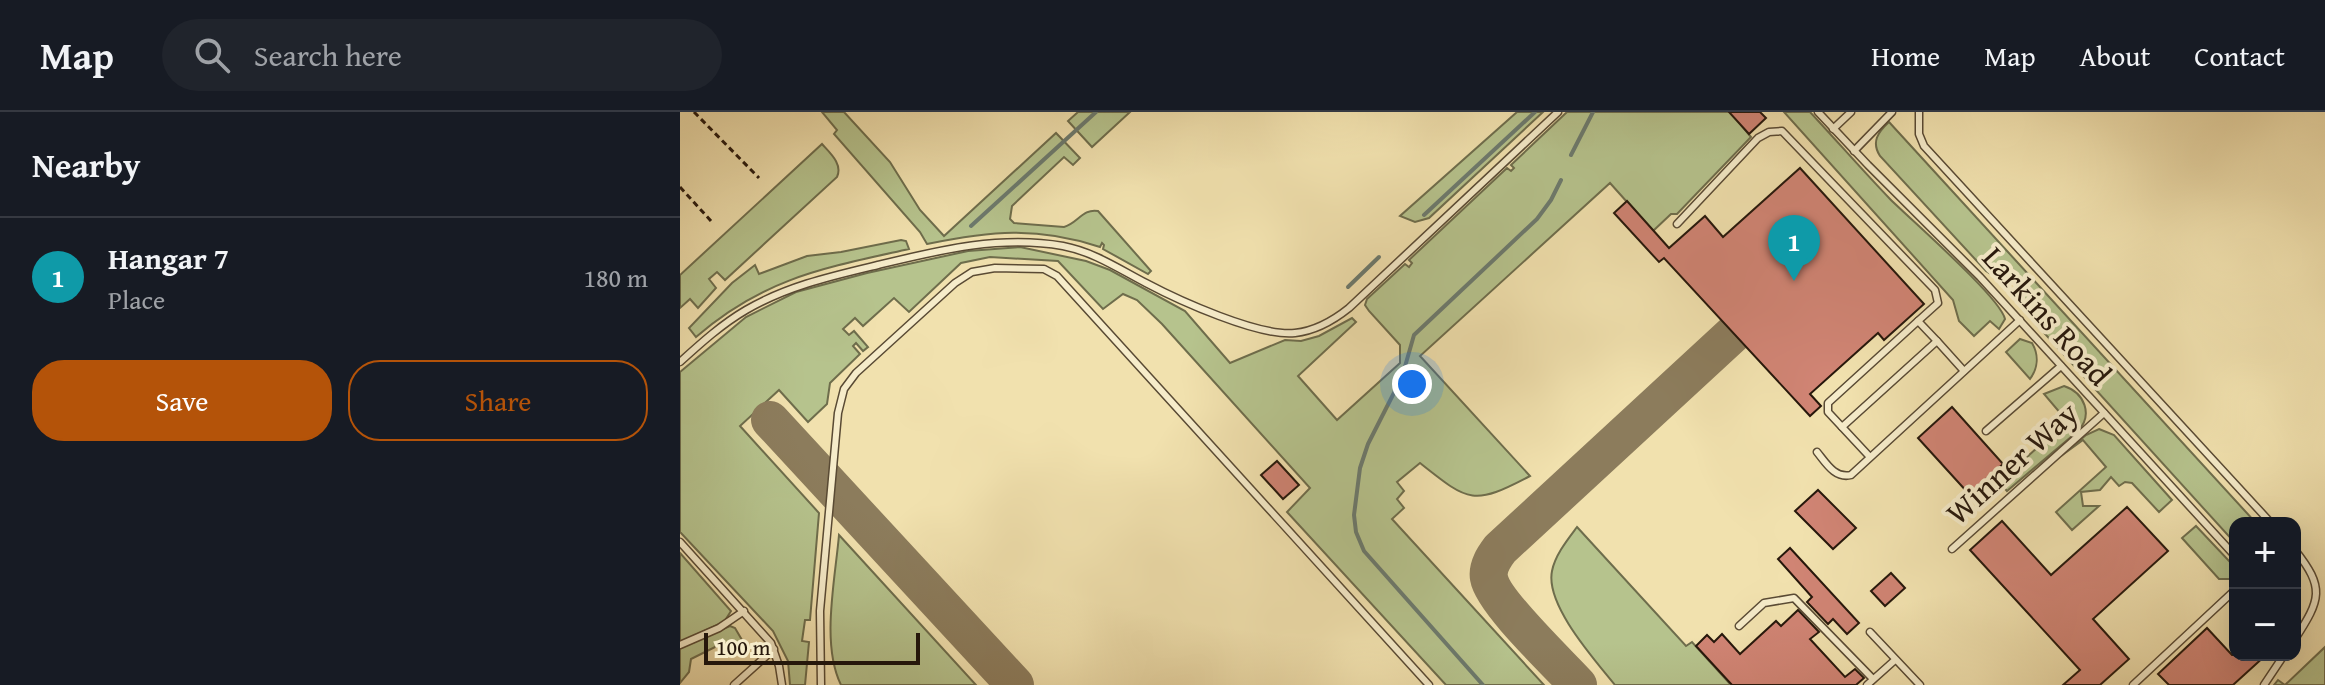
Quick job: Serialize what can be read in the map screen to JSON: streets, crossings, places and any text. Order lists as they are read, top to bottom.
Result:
{
  "streets": {
    "lane": ["Larkins Road", "Winner Way"]
  },
  "crossings": [
    ["Larkins Road", "Winner Way"]
  ],
  "scale_bar": "100 m",
  "page": {
    "header": "Map",
    "search": "Search here",
    "nav": [
      "Home",
      "Map",
      "About",
      "Contact"
    ],
    "heading": "Nearby",
    "pins": "1",
    "list": [
      {
        "mark": "1",
        "name": "Hangar 7",
        "note": "Place",
        "value": "180 m"
      }
    ],
    "buttons": ["Save", "Share"],
    "map_buttons": ["+", "−"],
    "scale": "100 m"
  }
}
